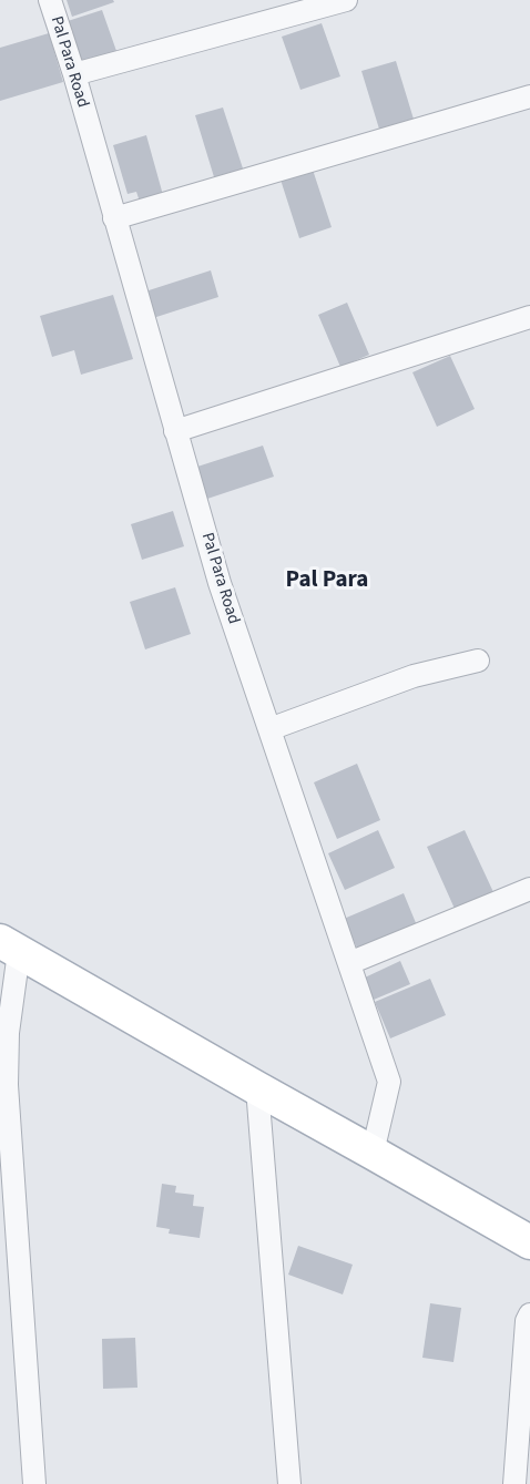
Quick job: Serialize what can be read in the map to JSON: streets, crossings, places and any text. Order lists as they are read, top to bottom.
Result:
{
  "streets": {
    "street": ["Pal Para Road"]
  },
  "districts": ["Pal Para"]
}
